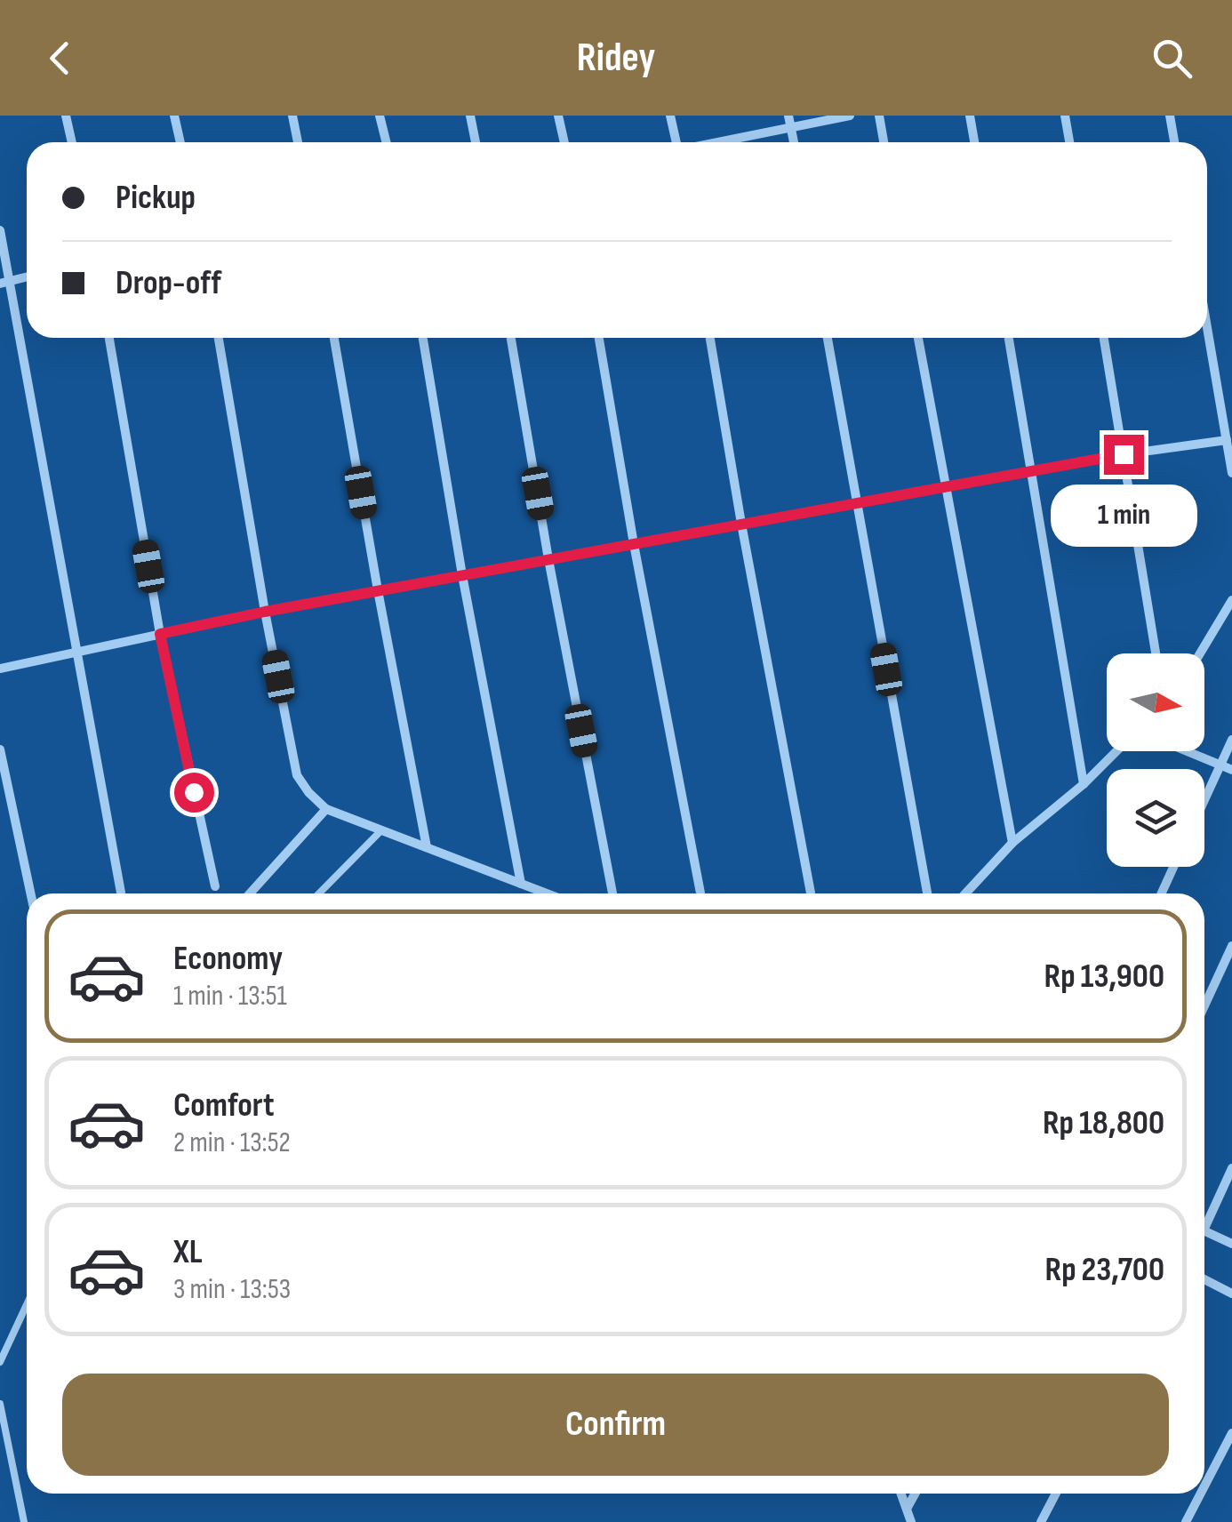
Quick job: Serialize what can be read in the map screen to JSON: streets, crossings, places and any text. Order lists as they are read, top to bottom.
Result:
{
  "north": "right",
  "page": {
    "header": "Ridey",
    "banner": ["Pickup", "Drop-off"],
    "bubble": "1 min",
    "list": [
      {
        "name": "Economy",
        "note": "1 min · 13:51",
        "value": "Rp 13,900"
      },
      {
        "name": "Comfort",
        "note": "2 min · 13:52",
        "value": "Rp 18,800"
      },
      {
        "name": "XL",
        "note": "3 min · 13:53",
        "value": "Rp 23,700"
      }
    ],
    "buttons": "Confirm"
  }
}
